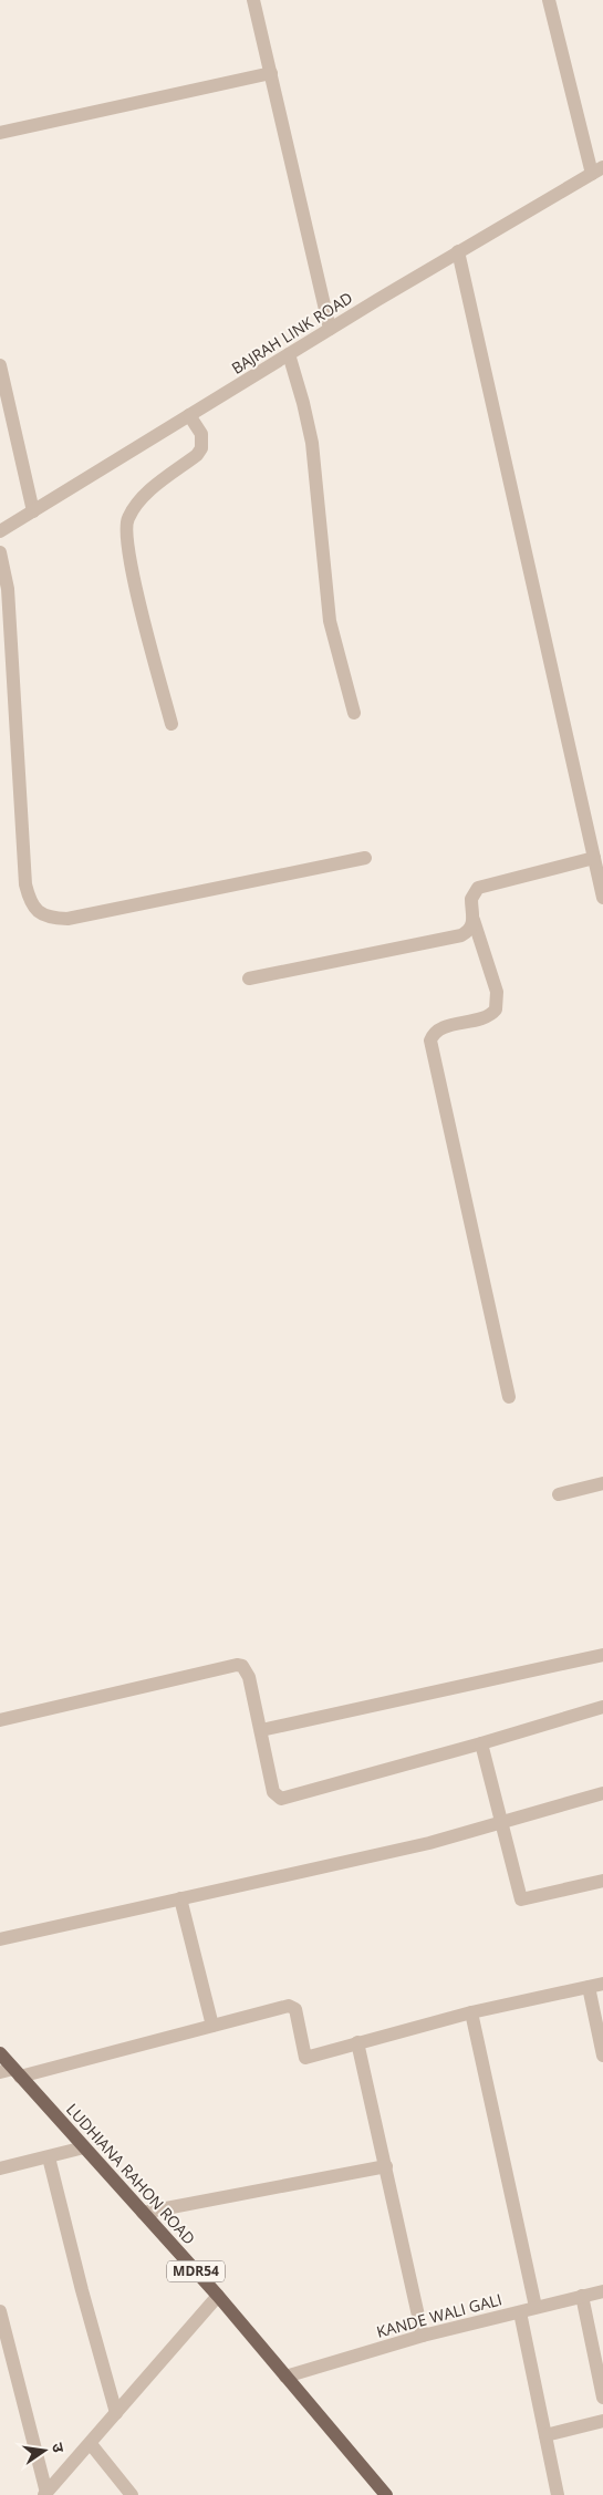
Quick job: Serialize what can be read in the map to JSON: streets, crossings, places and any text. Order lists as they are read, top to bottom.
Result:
{
  "streets": {
    "main road": ["LUDHIANA RAHON ROAD", "MDR54"],
    "street": ["BAJRAH LINK ROAD", "KANDE WALI GALI"]
  },
  "crossings": [
    ["LUDHIANA RAHON ROAD", "KANDE WALI GALI"]
  ],
  "north": "right"
}
